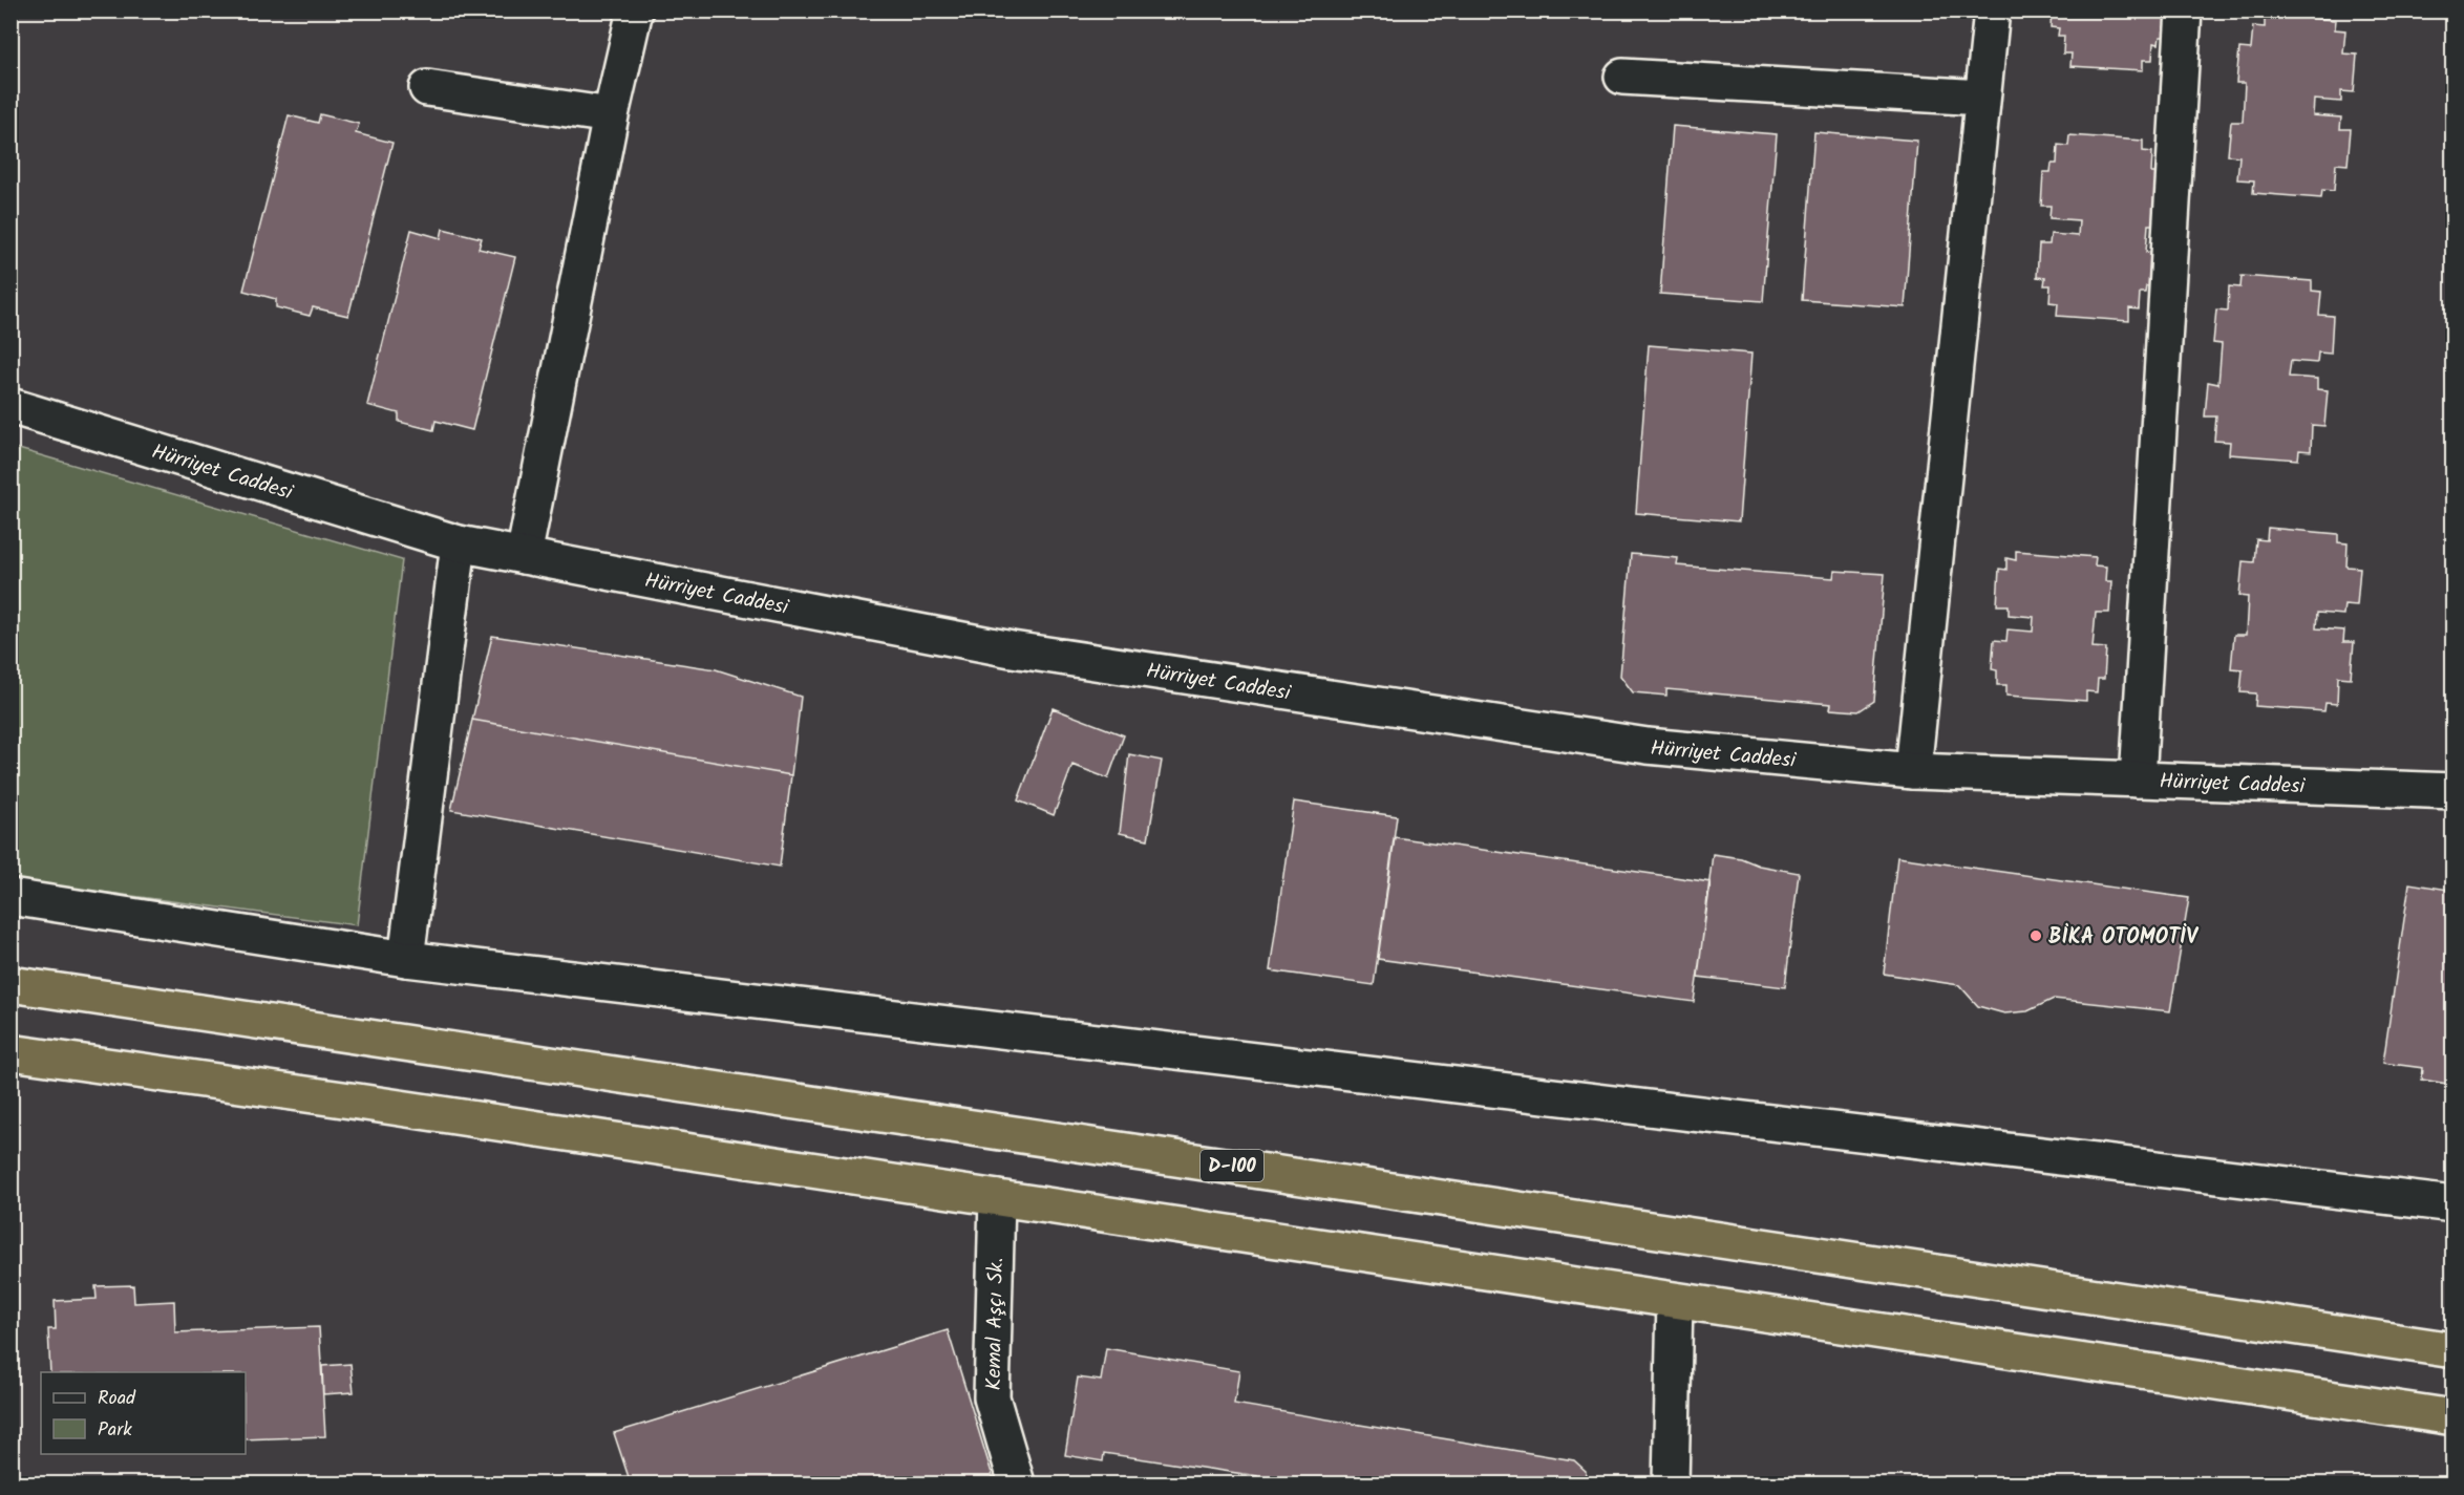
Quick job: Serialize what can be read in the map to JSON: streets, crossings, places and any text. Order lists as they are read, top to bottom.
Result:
{
  "streets": {
    "highway": ["D-100"],
    "main road": ["Hürriyet Caddesi", "Kemal Aşçı Sk."]
  },
  "places": ["BİKA OTOMOTİV"],
  "legend": ["Road", "Park"]
}
